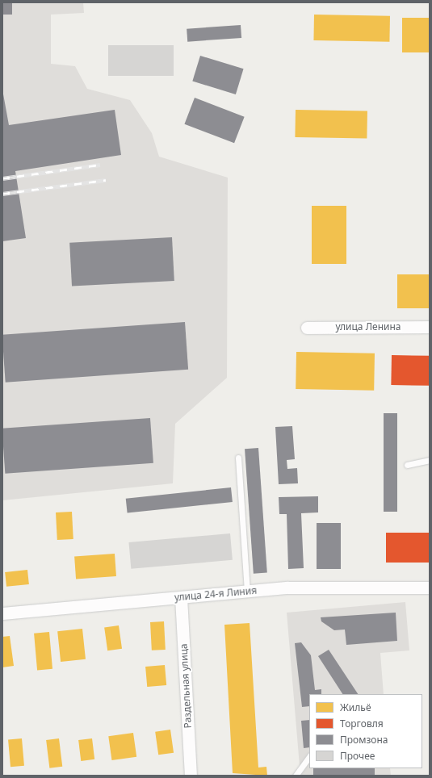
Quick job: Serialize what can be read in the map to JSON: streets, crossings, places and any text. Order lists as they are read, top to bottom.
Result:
{
  "streets": {
    "street": ["улица Ленина", "улица 24-я Линия", "Раздельная улица"]
  },
  "crossings": [
    ["улица 24-я Линия", "Раздельная улица"]
  ],
  "legend": [
    "Жильё",
    "Торговля",
    "Промзона",
    "Прочее"
  ]
}
